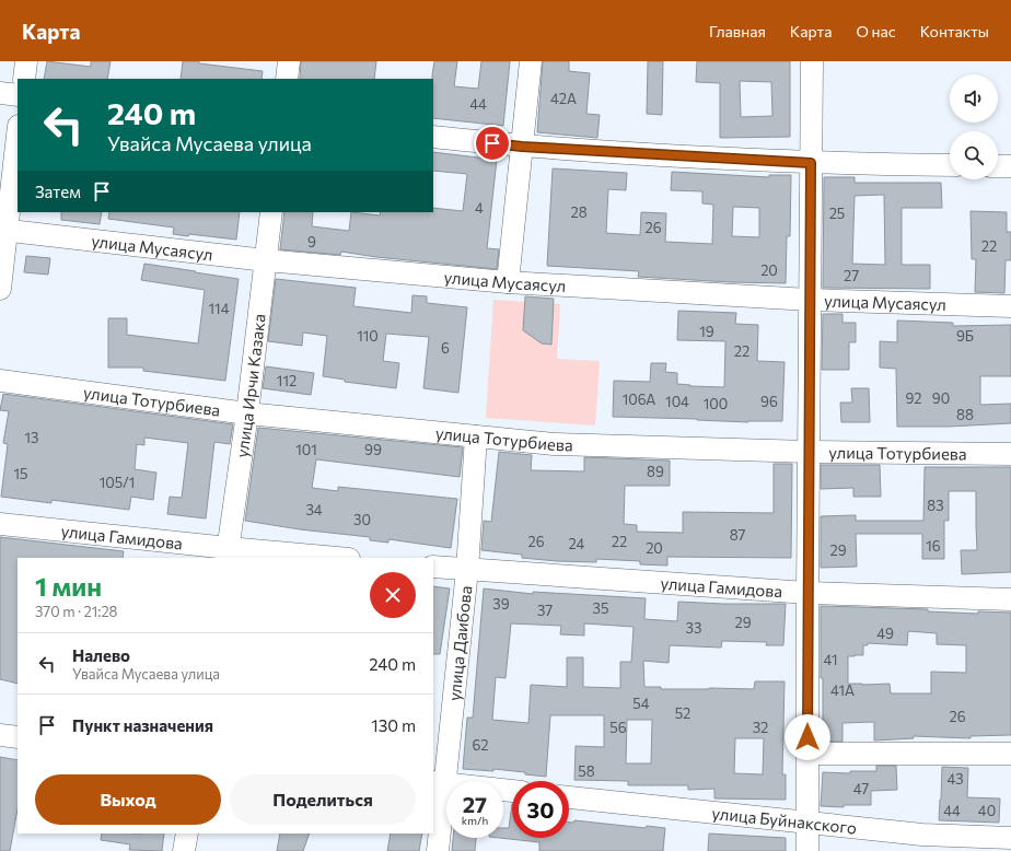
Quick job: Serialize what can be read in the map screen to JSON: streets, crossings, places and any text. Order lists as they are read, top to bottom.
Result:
{
  "streets": {
    "street": [
      "улица Мусаясул",
      "улица Ирчи Казака",
      "улица Тотурбиева",
      "улица Гамидова",
      "улица Даибова",
      "улица Буйнакского"
    ]
  },
  "crossings": [
    ["улица Мусаясул", "улица Ирчи Казака"],
    ["улица Ирчи Казака", "улица Тотурбиева"],
    ["улица Ирчи Казака", "улица Гамидова"],
    ["улица Тотурбиева", "улица Даибова"],
    ["улица Гамидова", "улица Даибова"]
  ],
  "house_numbers": [
    "42А",
    "44",
    "4",
    "28",
    "25",
    "26",
    "9",
    "22",
    "20",
    "27",
    "114",
    "19",
    "110",
    "9Б",
    "6",
    "22",
    "112",
    "92",
    "90",
    "106А",
    "104",
    "96",
    "100",
    "88",
    "13",
    "101",
    "99",
    "89",
    "15",
    "105/1",
    "83",
    "34",
    "30",
    "87",
    "26",
    "22",
    "24",
    "16",
    "20",
    "29",
    "39",
    "35",
    "37",
    "29",
    "33",
    "49",
    "41",
    "41А",
    "54",
    "52",
    "26",
    "56",
    "32",
    "62",
    "58",
    "43",
    "47",
    "44",
    "40"
  ],
  "page": {
    "header": "Карта",
    "nav": [
      "Главная",
      "Карта",
      "О нас",
      "Контакты"
    ],
    "turn": ["240 m", "Увайса Мусаева улица"],
    "then": "Затем",
    "heading": ["1 мин", "370 m · 21:28"],
    "list": [
      {
        "name": "Налево",
        "note": "Увайса Мусаева улица",
        "value": "240 m"
      },
      {
        "name": "Пункт назначения",
        "value": "130 m"
      }
    ],
    "buttons": ["Выход", "Поделиться"],
    "speed": "27 km/h",
    "limit": "30"
  }
}
